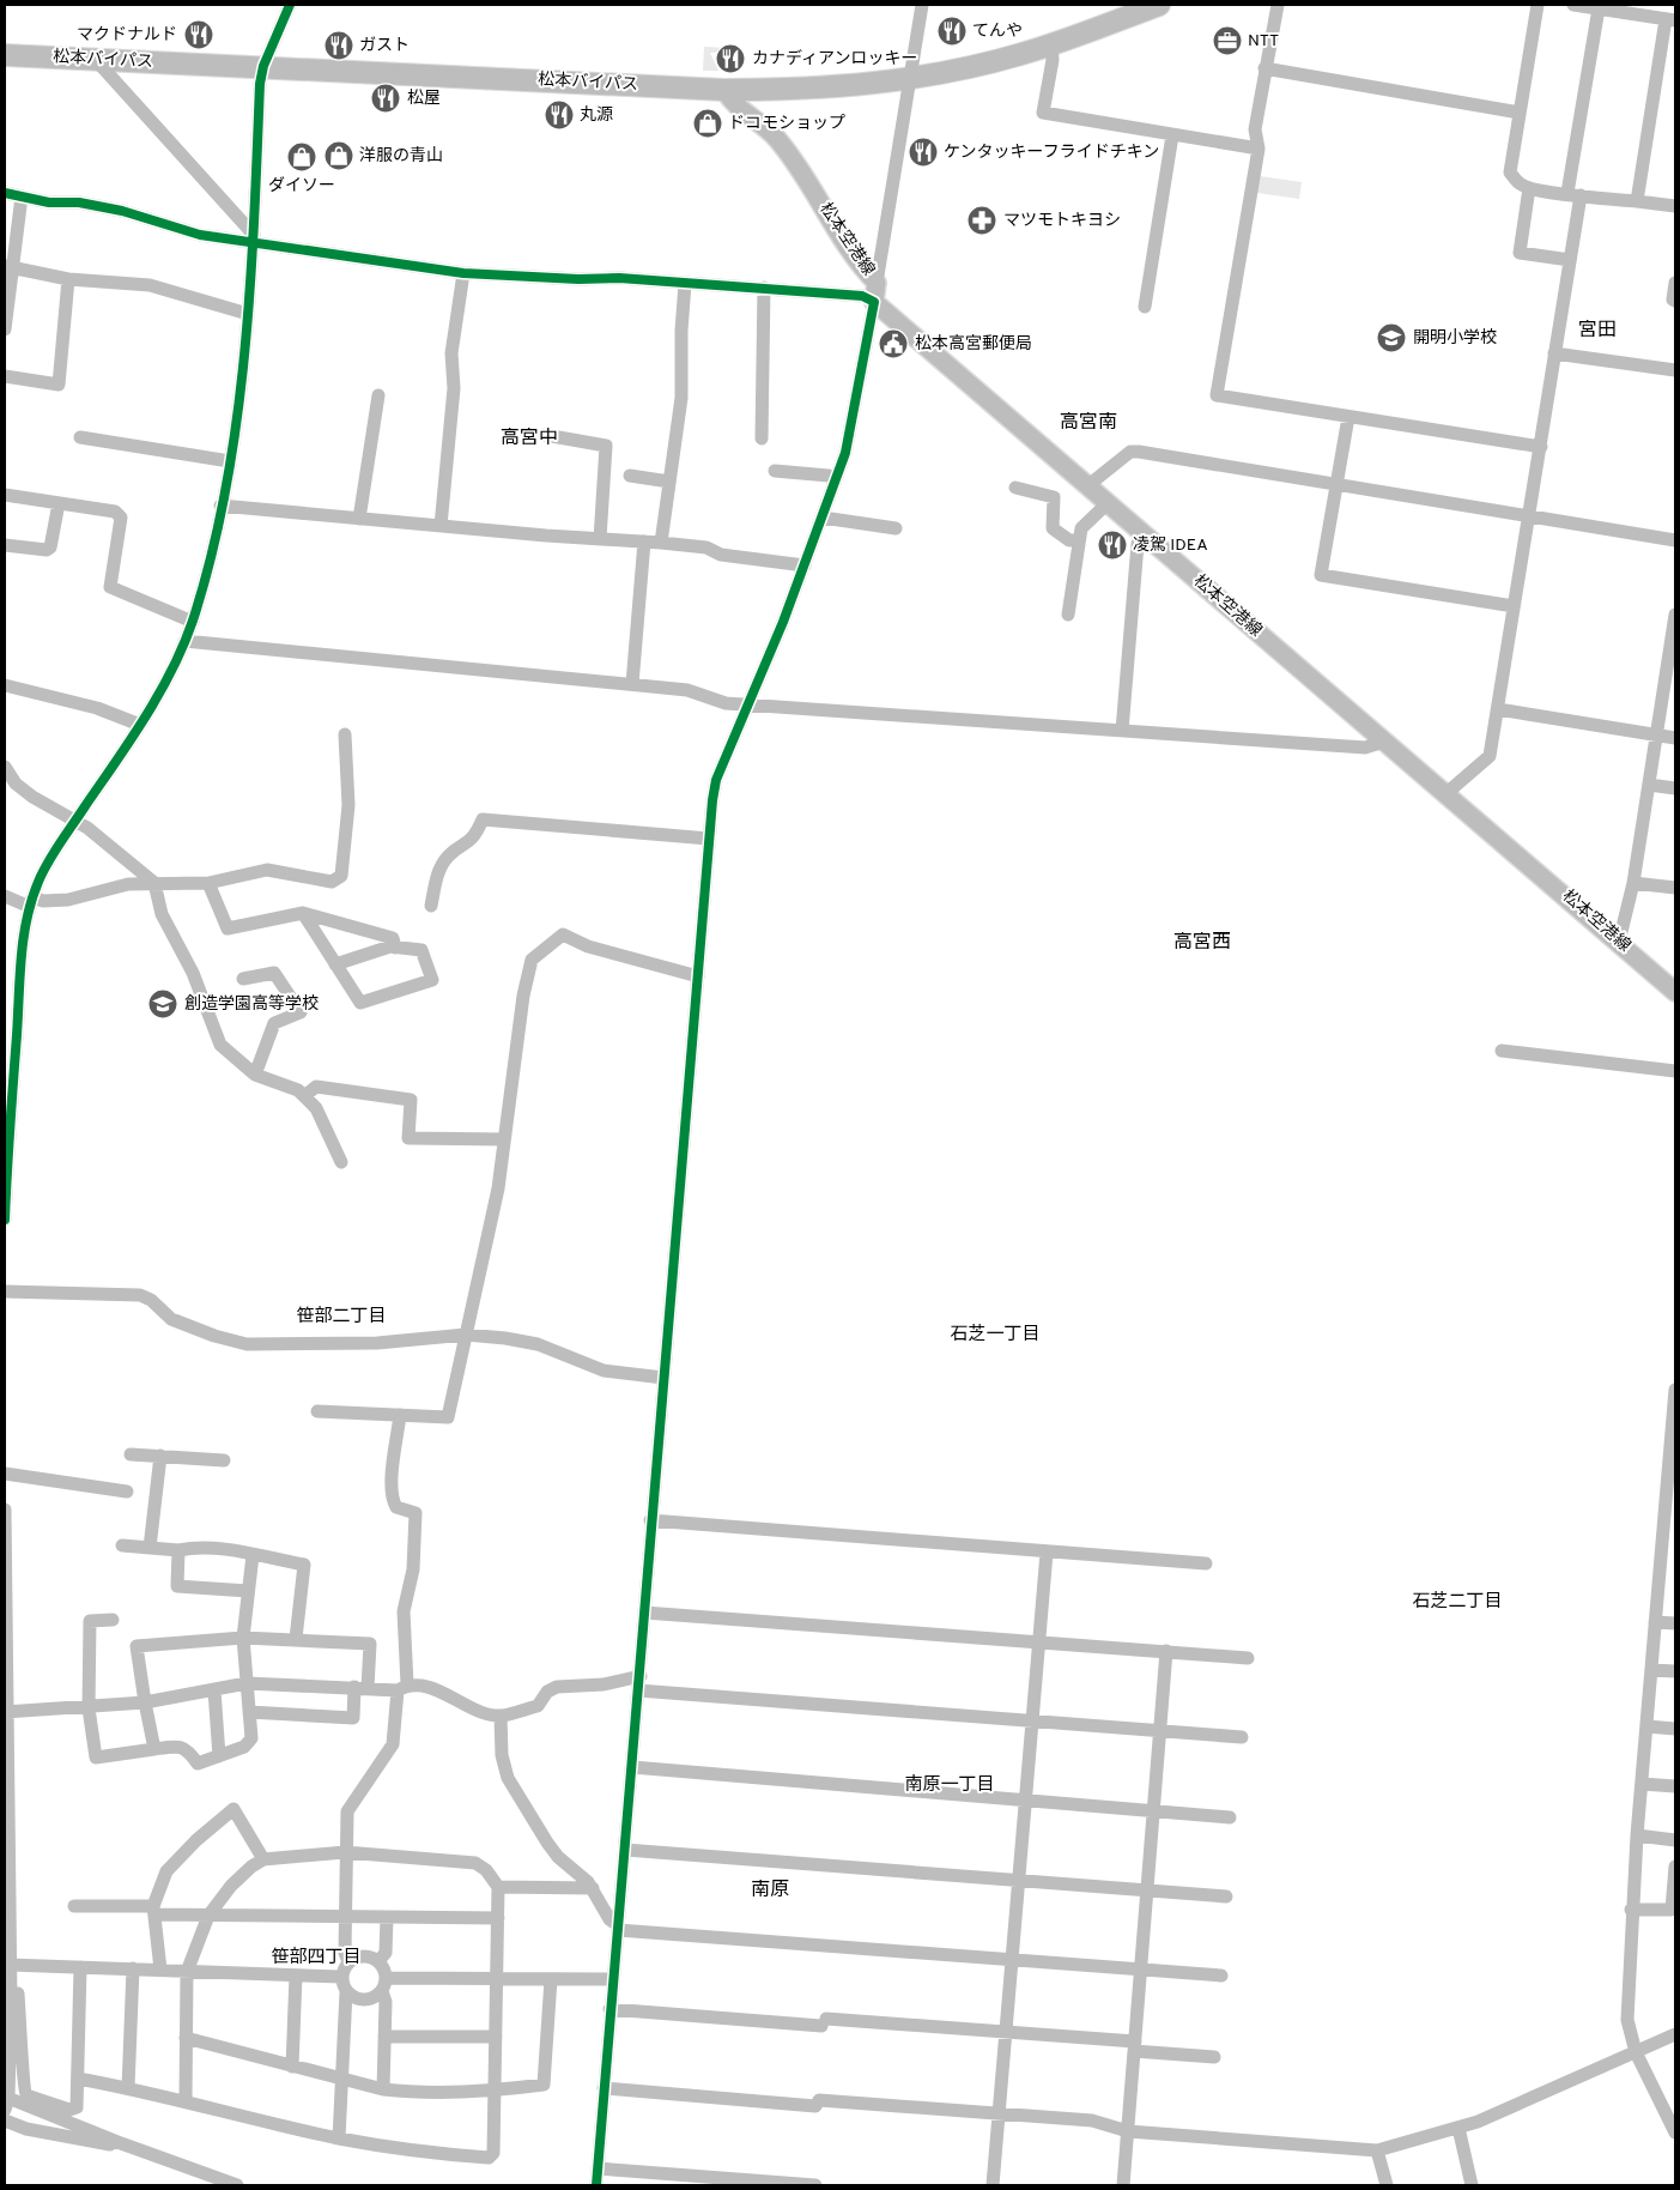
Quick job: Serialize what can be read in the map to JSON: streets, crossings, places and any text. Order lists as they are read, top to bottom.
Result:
{
  "streets": {
    "highway": ["松本バイパス"],
    "main road": ["松本空港線"]
  },
  "crossings": [
    ["松本バイパス", "松本空港線"]
  ],
  "districts": [
    "宮田",
    "高宮南",
    "高宮中",
    "高宮西",
    "笹部二丁目",
    "石芝一丁目",
    "石芝二丁目",
    "南原一丁目",
    "南原",
    "笹部四丁目"
  ],
  "places": {
    "restaurant": [
      "てんや",
      "マクドナルド",
      "ガスト",
      "カナディアンロッキー",
      "松屋",
      "丸源",
      "ケンタッキーフライドチキン",
      "凌駕 IDEA"
    ],
    "office": ["NTT"],
    "shop": ["ドコモショップ", "洋服の青山", "ダイソー"],
    "pharmacy": ["マツモトキヨシ"],
    "school or university": ["開明小学校", "創造学園高等学校"],
    "public building": ["松本高宮郵便局"]
  }
}
